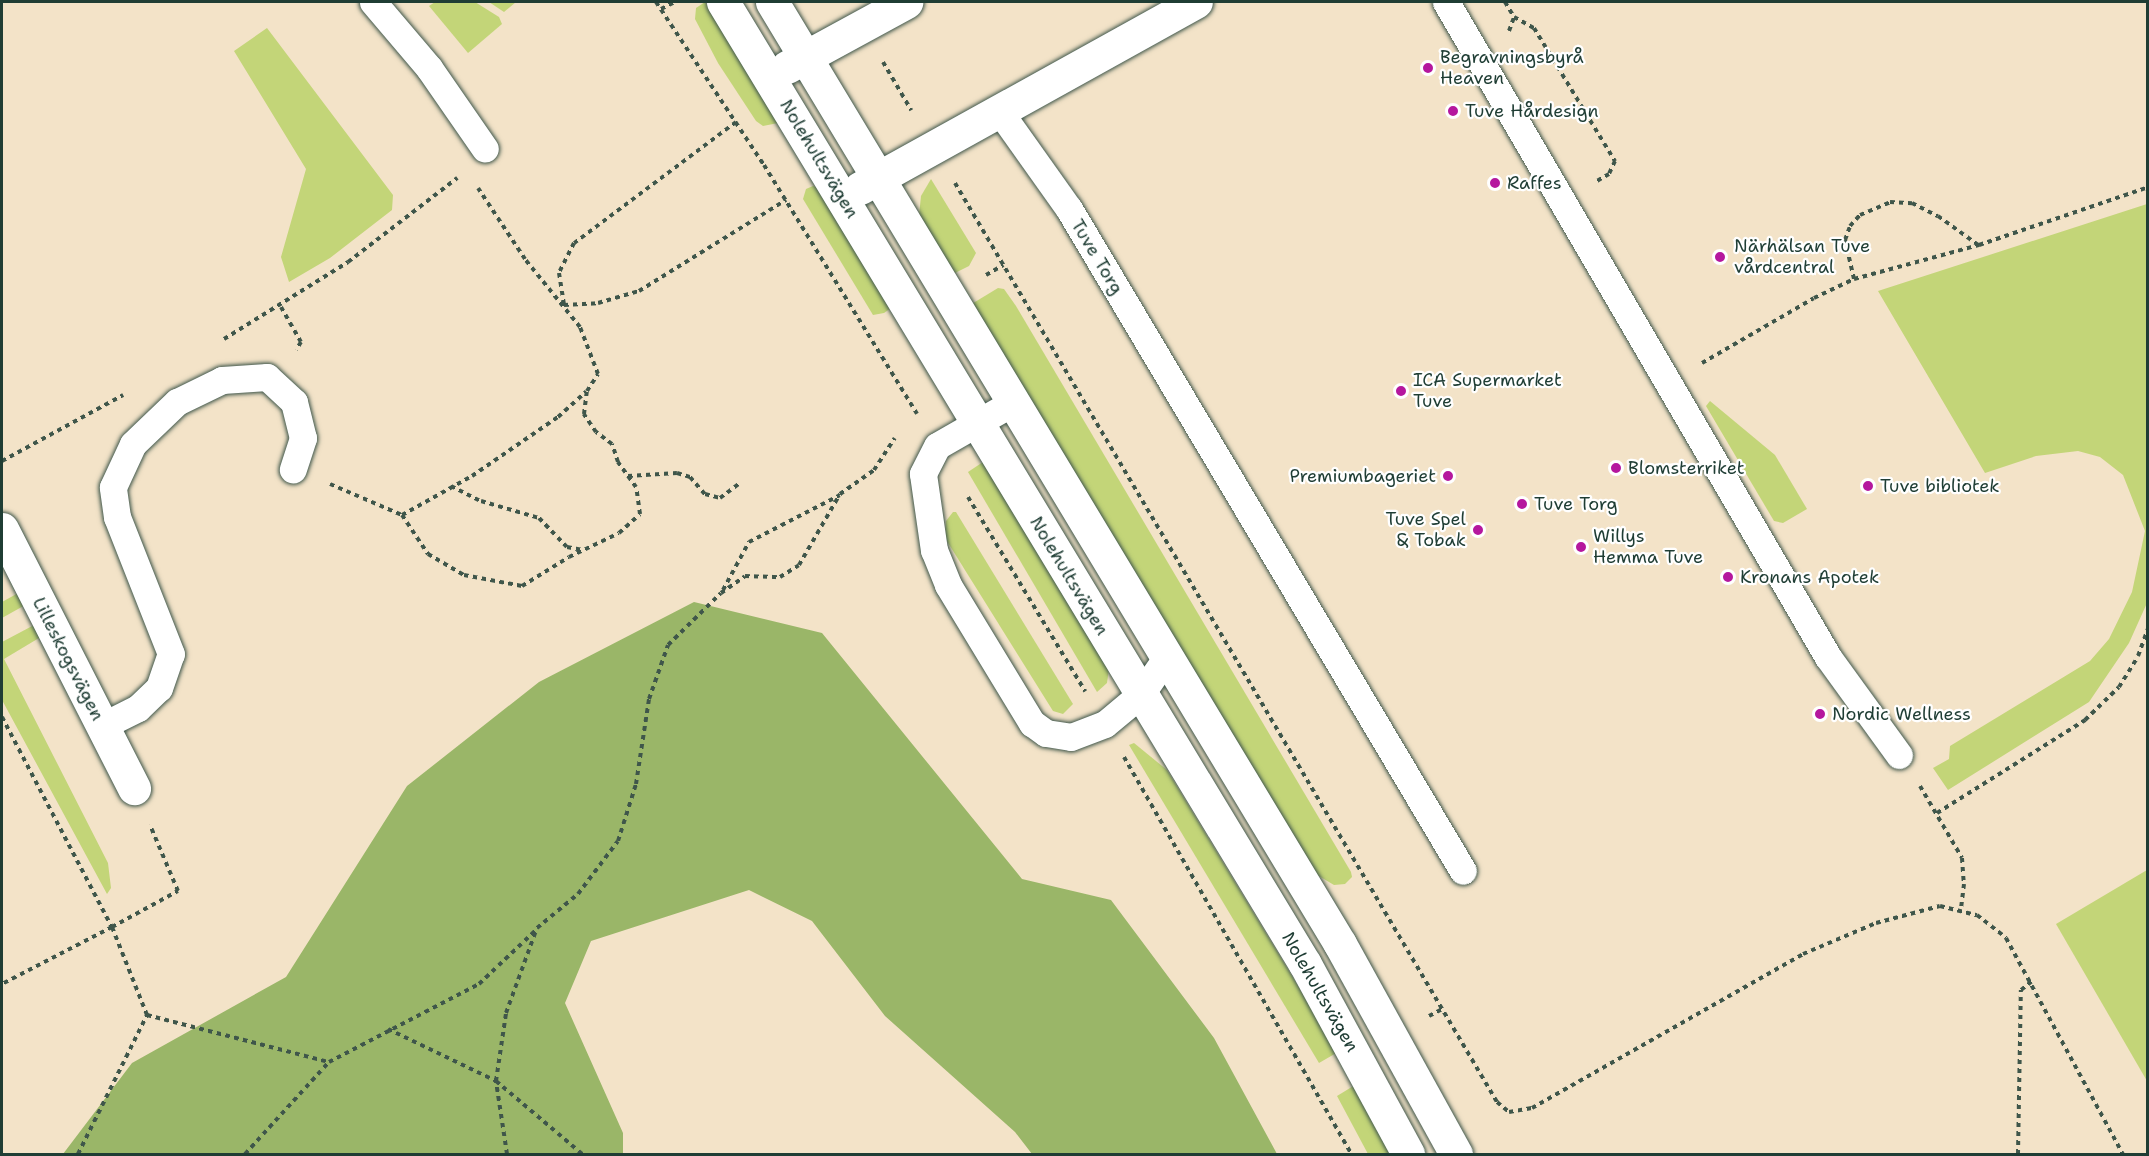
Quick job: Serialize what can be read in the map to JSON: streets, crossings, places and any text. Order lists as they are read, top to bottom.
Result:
{
  "streets": {
    "street": ["Nolehultsvägen", "Lilleskogsvägen"],
    "lane": ["Tuve Torg"]
  },
  "places": [
    "Begravningsbyrå Heaven",
    "Tuve Hårdesign",
    "Raffes",
    "Närhälsan Tuve vårdcentral",
    "ICA Supermarket Tuve",
    "Blomsterriket",
    "Premiumbageriet",
    "Tuve bibliotek",
    "Tuve Torg",
    "Tuve Spel & Tobak",
    "Willys Hemma Tuve",
    "Kronans Apotek",
    "Nordic Wellness"
  ]
}
